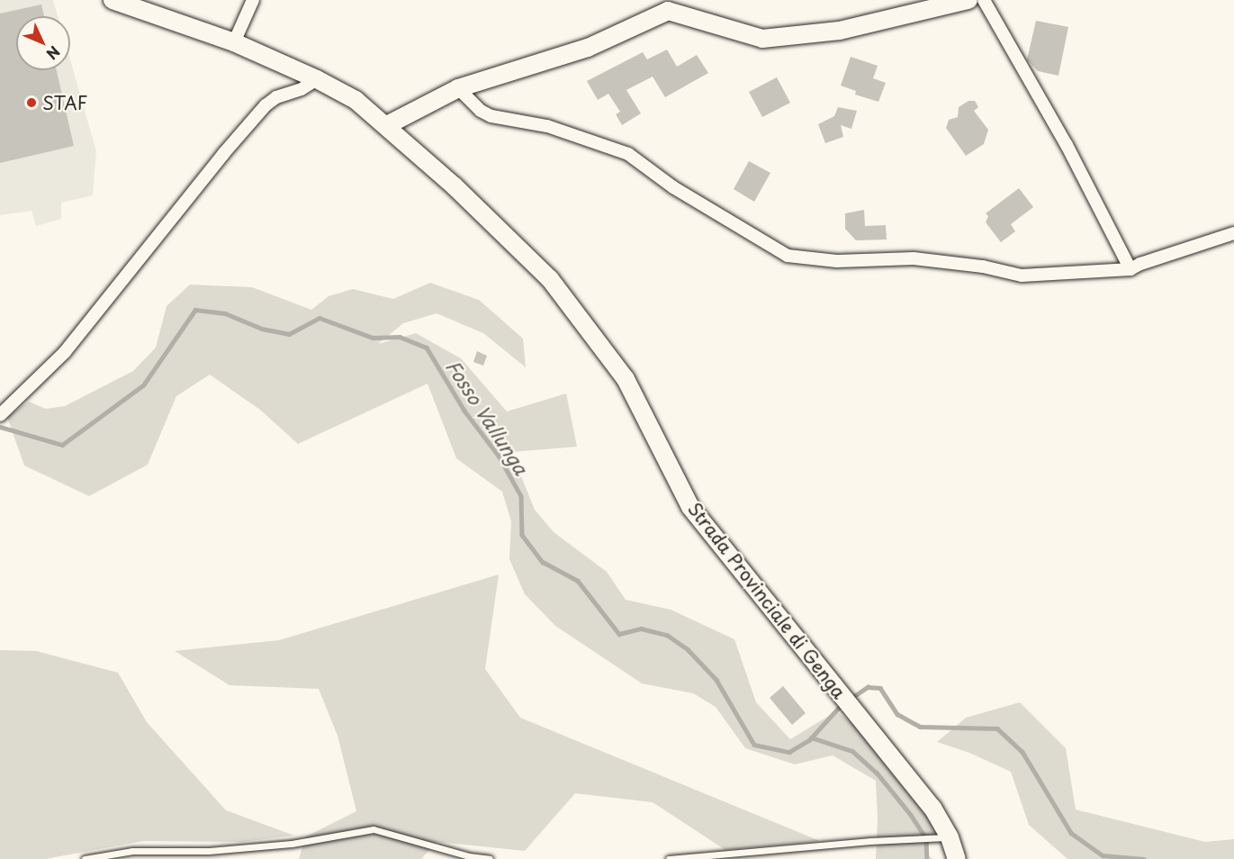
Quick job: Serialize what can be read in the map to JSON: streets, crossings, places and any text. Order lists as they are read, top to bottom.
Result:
{
  "streets": {
    "main road": ["Strada Provinciale di Genga"]
  },
  "water": ["Fosso Vallunga"],
  "places": ["STAF"],
  "north": "bottom right"
}
